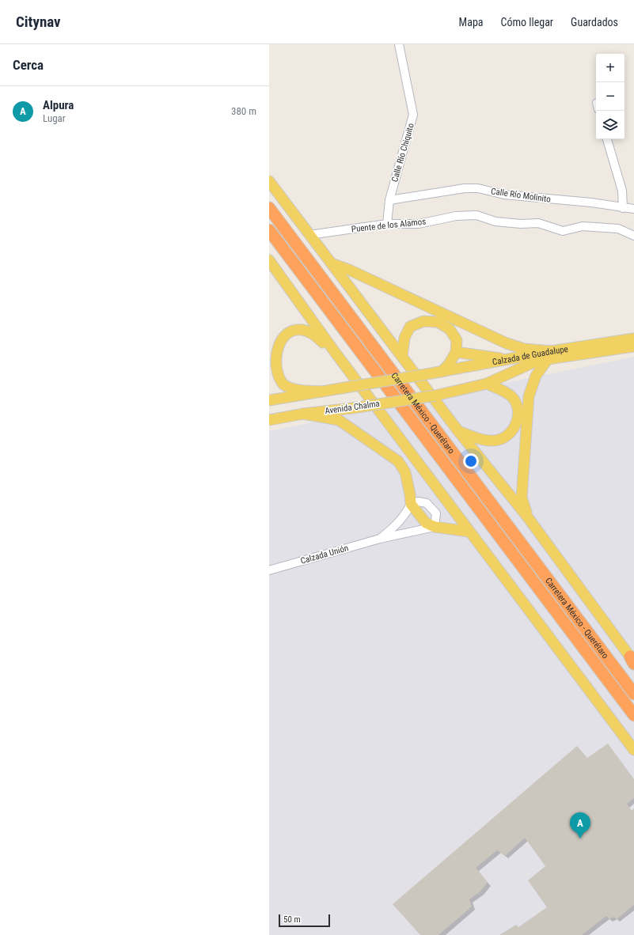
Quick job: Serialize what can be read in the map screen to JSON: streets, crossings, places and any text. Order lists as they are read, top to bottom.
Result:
{
  "streets": {
    "highway": ["Carretera México - Querétaro"],
    "main road": ["Calzada de Guadalupe", "Avenida Chalma"],
    "street": [
      "Calle Río Chiquito",
      "Calle Río Molinito",
      "Puente de los Alamos",
      "Calzada Unión"
    ]
  },
  "crossings": [
    ["Calle Río Chiquito", "Calle Río Molinito"],
    ["Calle Río Chiquito", "Puente de los Alamos"],
    ["Calzada de Guadalupe", "Avenida Chalma"]
  ],
  "scale_bar": "50 m",
  "page": {
    "header": "Citynav",
    "nav": ["Mapa", "Cómo llegar", "Guardados"],
    "heading": "Cerca",
    "map_buttons": ["+", "−"],
    "list": [
      {
        "mark": "A",
        "name": "Alpura",
        "note": "Lugar",
        "value": "380 m"
      }
    ],
    "pins": "A",
    "scale": "50 m"
  }
}
